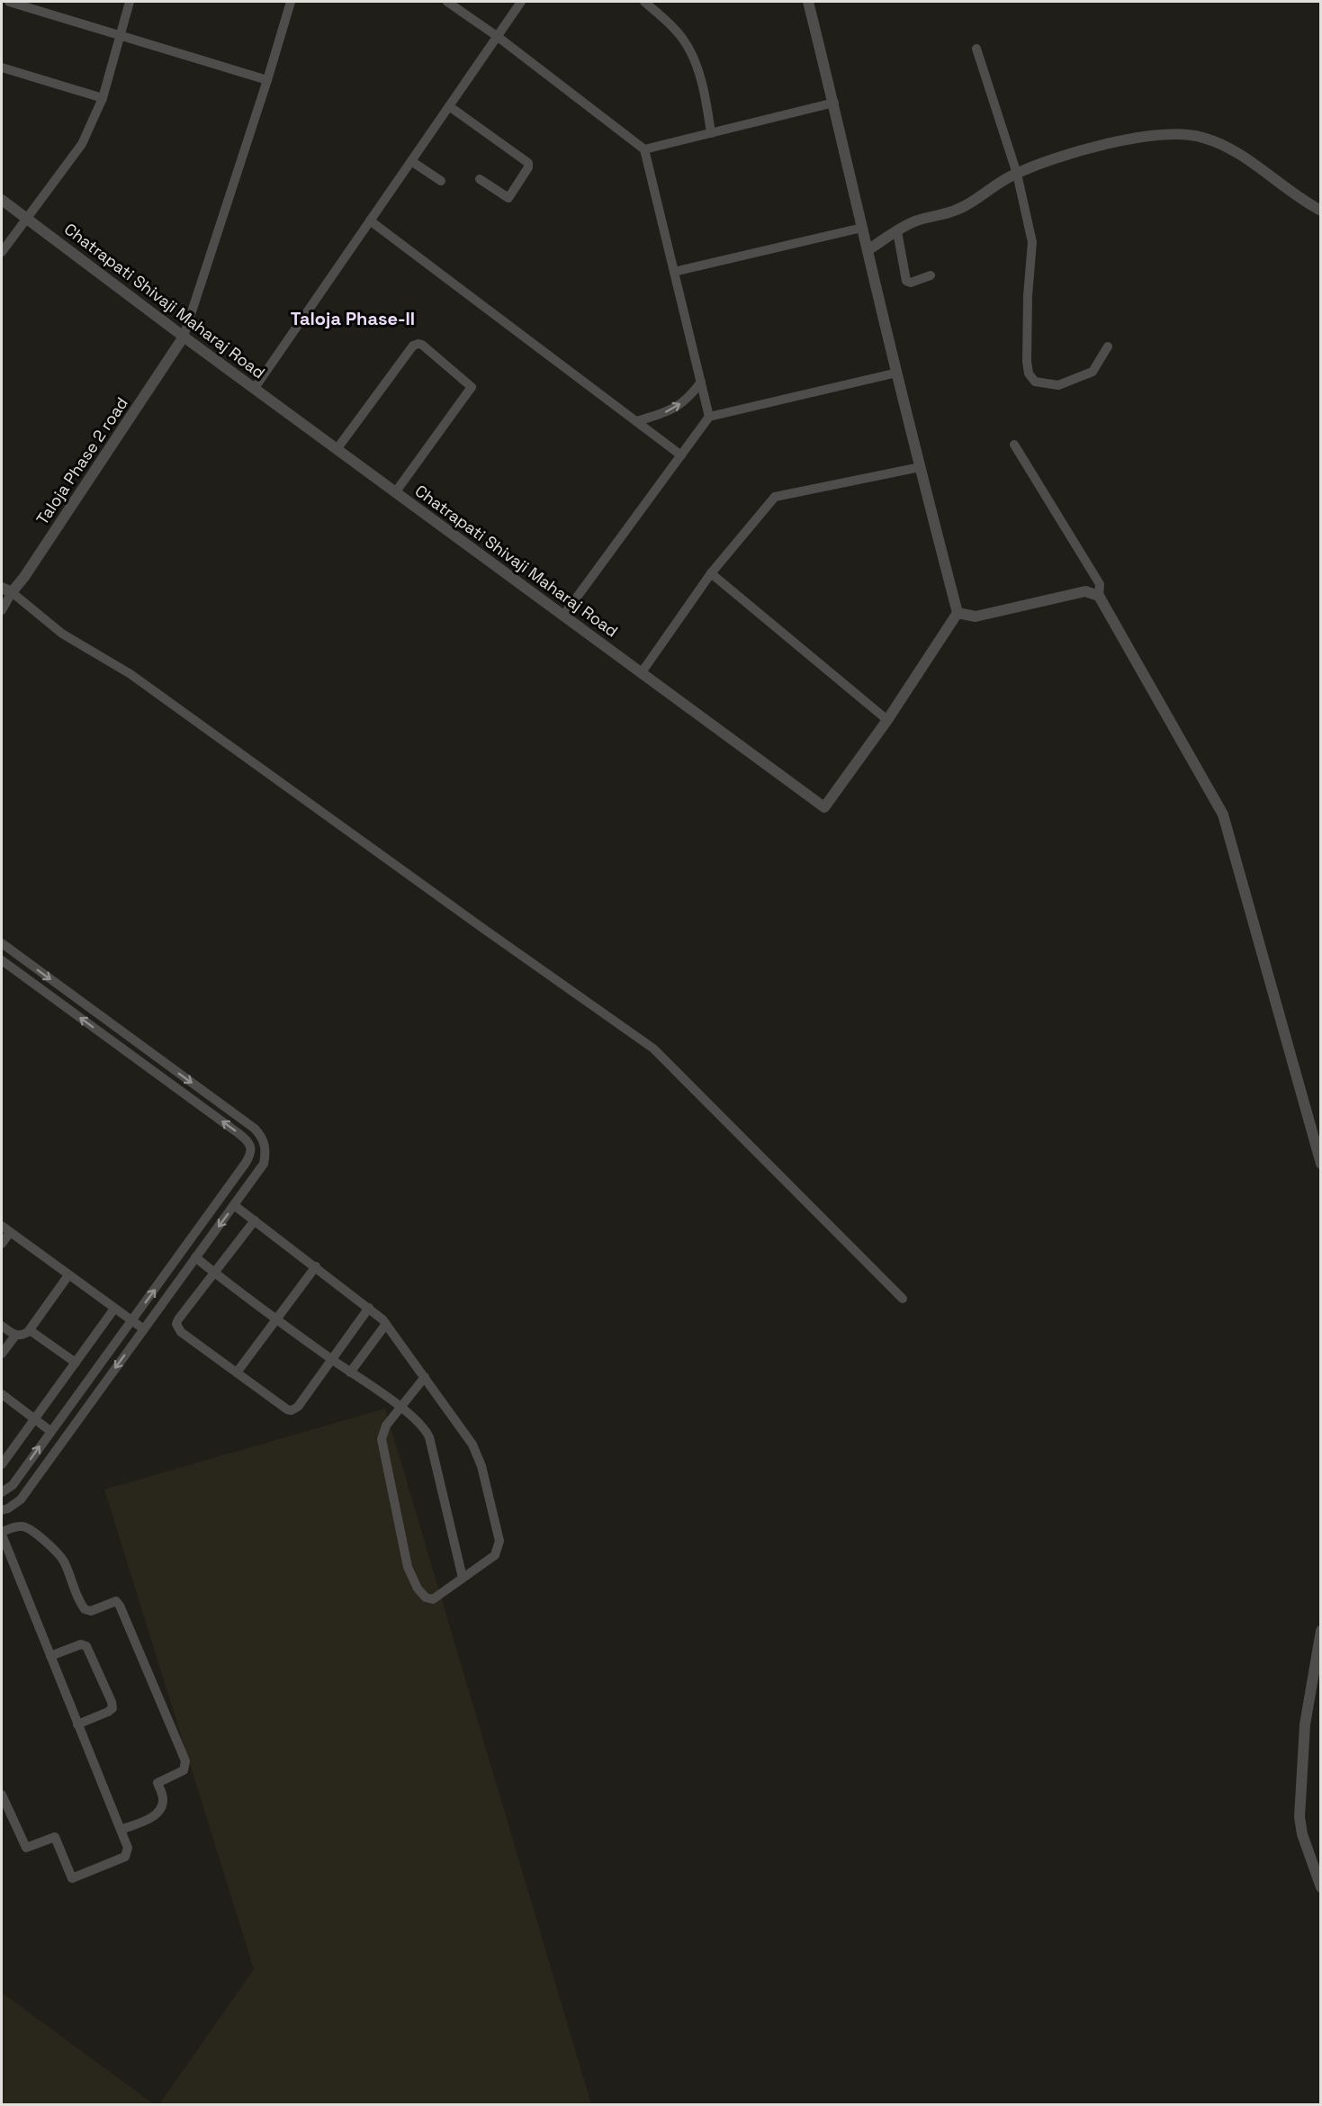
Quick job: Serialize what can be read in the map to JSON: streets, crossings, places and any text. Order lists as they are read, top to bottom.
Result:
{
  "streets": {
    "street": ["Chatrapati Shivaji Maharaj Road", "Taloja Phase 2 road"]
  },
  "crossings": [
    ["Chatrapati Shivaji Maharaj Road", "Taloja Phase 2 road"]
  ],
  "districts": ["Taloja Phase-II"]
}
